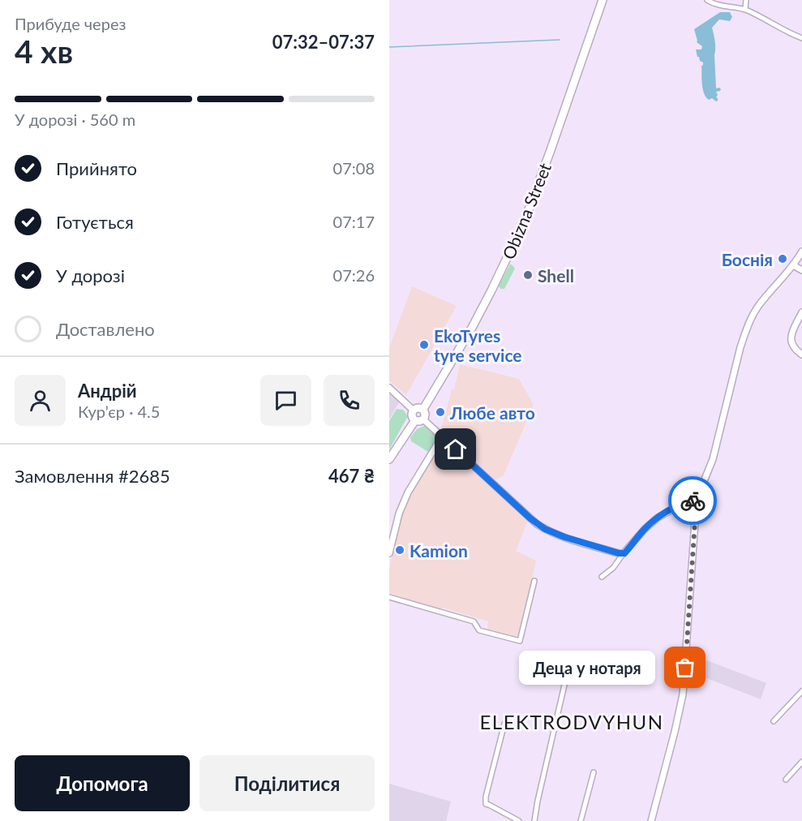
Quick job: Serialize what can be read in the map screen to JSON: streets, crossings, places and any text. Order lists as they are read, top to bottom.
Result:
{
  "streets": {
    "highway": ["Obizna Street"]
  },
  "districts": ["ELEKTRODVYHUN"],
  "places": [
    "Боснія",
    "Shell",
    "EkoTyres tyre service",
    "Любе авто",
    "Kamion",
    "Деца у нотаря"
  ],
  "page": {
    "heading": ["4 хв", "Прибуде через", "07:32–07:37"],
    "panel": [
      "Андрій",
      "Кур’єр · 4.5",
      "Замовлення #2685",
      "467 ₴"
    ],
    "bar": "У дорозі · 560 m",
    "list": [
      ["Прийнято", "07:08"],
      ["Готується", "07:17"],
      ["У дорозі", "07:26"],
      "Доставлено"
    ],
    "bubble": "Деца у нотаря",
    "buttons": ["Допомога", "Поділитися"]
  }
}
